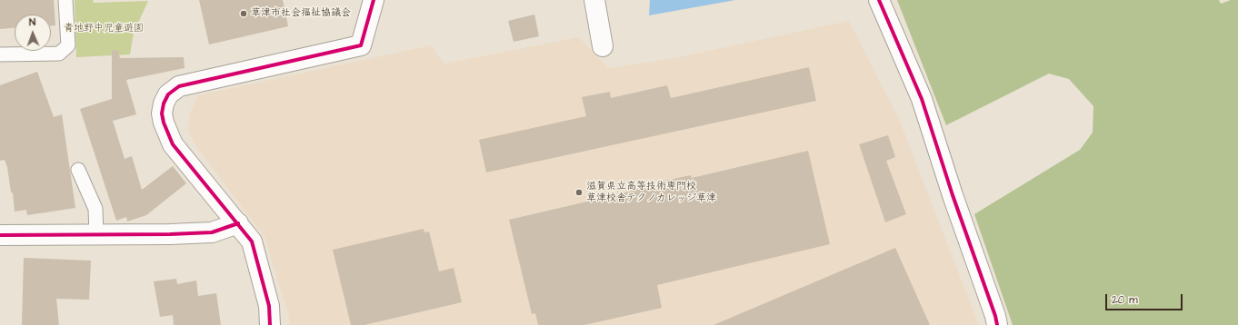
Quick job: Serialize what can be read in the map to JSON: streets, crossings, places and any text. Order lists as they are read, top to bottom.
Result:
{
  "parks": ["青地野中児童遊園"],
  "places": ["草津市社会福祉協議会", "滋賀県立高等技術専門校 草津校舎テクノカレッジ草津"],
  "scale_bar": "20 m",
  "north": "top"
}
